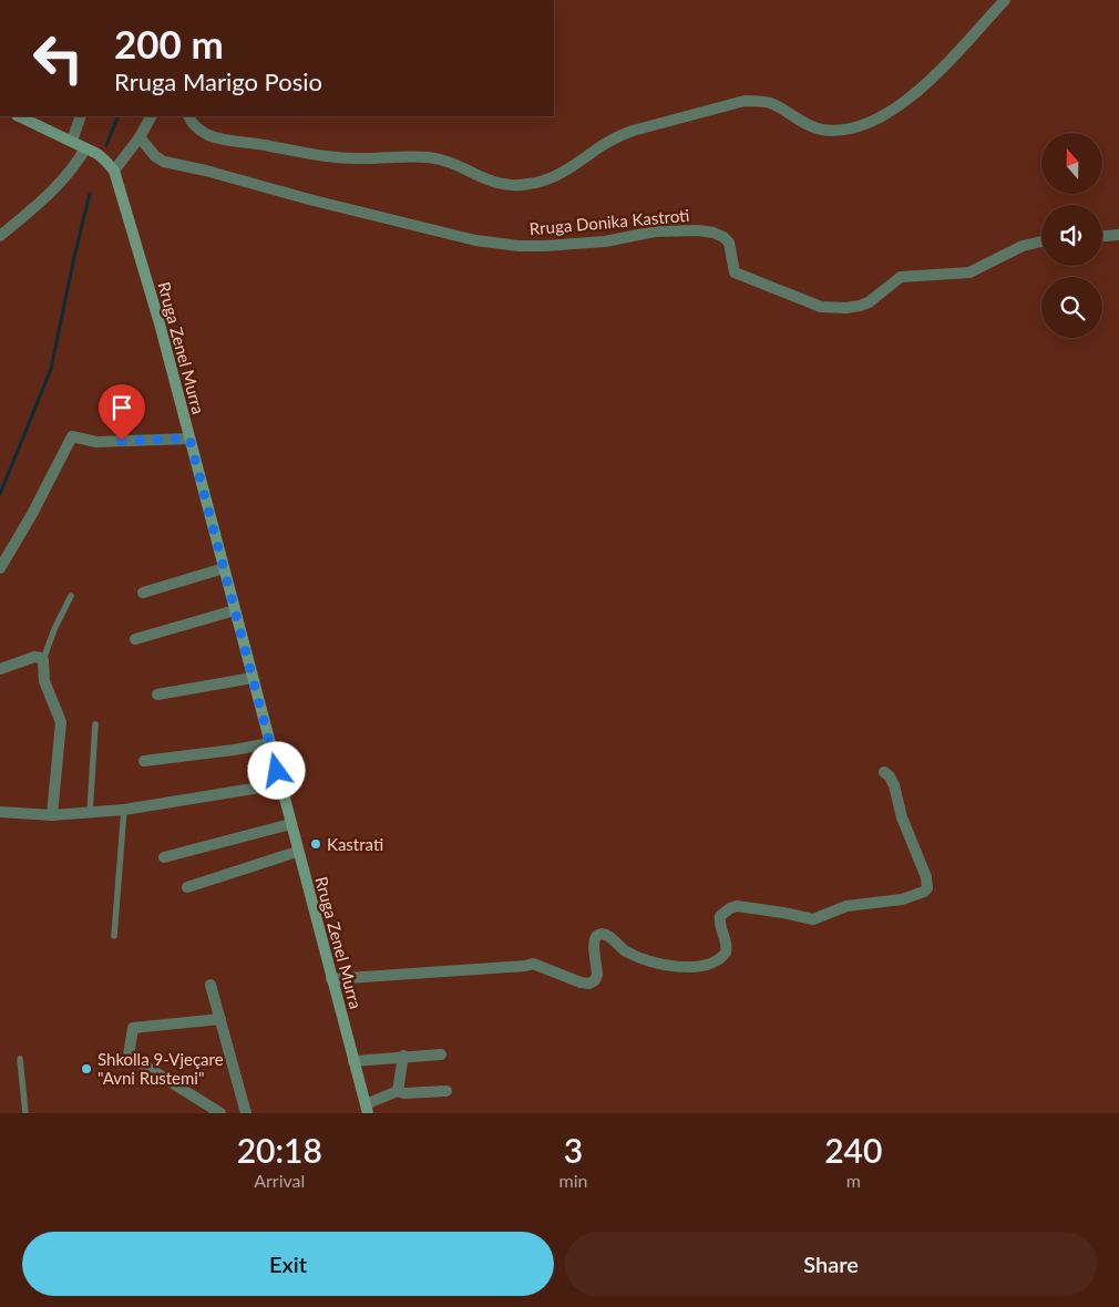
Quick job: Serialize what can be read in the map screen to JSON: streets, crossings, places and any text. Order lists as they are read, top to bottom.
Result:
{
  "streets": {
    "main road": ["Rruga Zenel Murra"],
    "street": ["Rruga Donika Kastroti"]
  },
  "places": ["Kastrati", "Shkolla 9-Vjeçare \"Avni Rustemi\""],
  "north": "top",
  "page": {
    "turn": ["200 m", "Rruga Marigo Posio"],
    "eta": [
      "20:18",
      "Arrival",
      "3",
      "min",
      "240",
      "m"
    ],
    "buttons": ["Exit", "Share"]
  }
}
